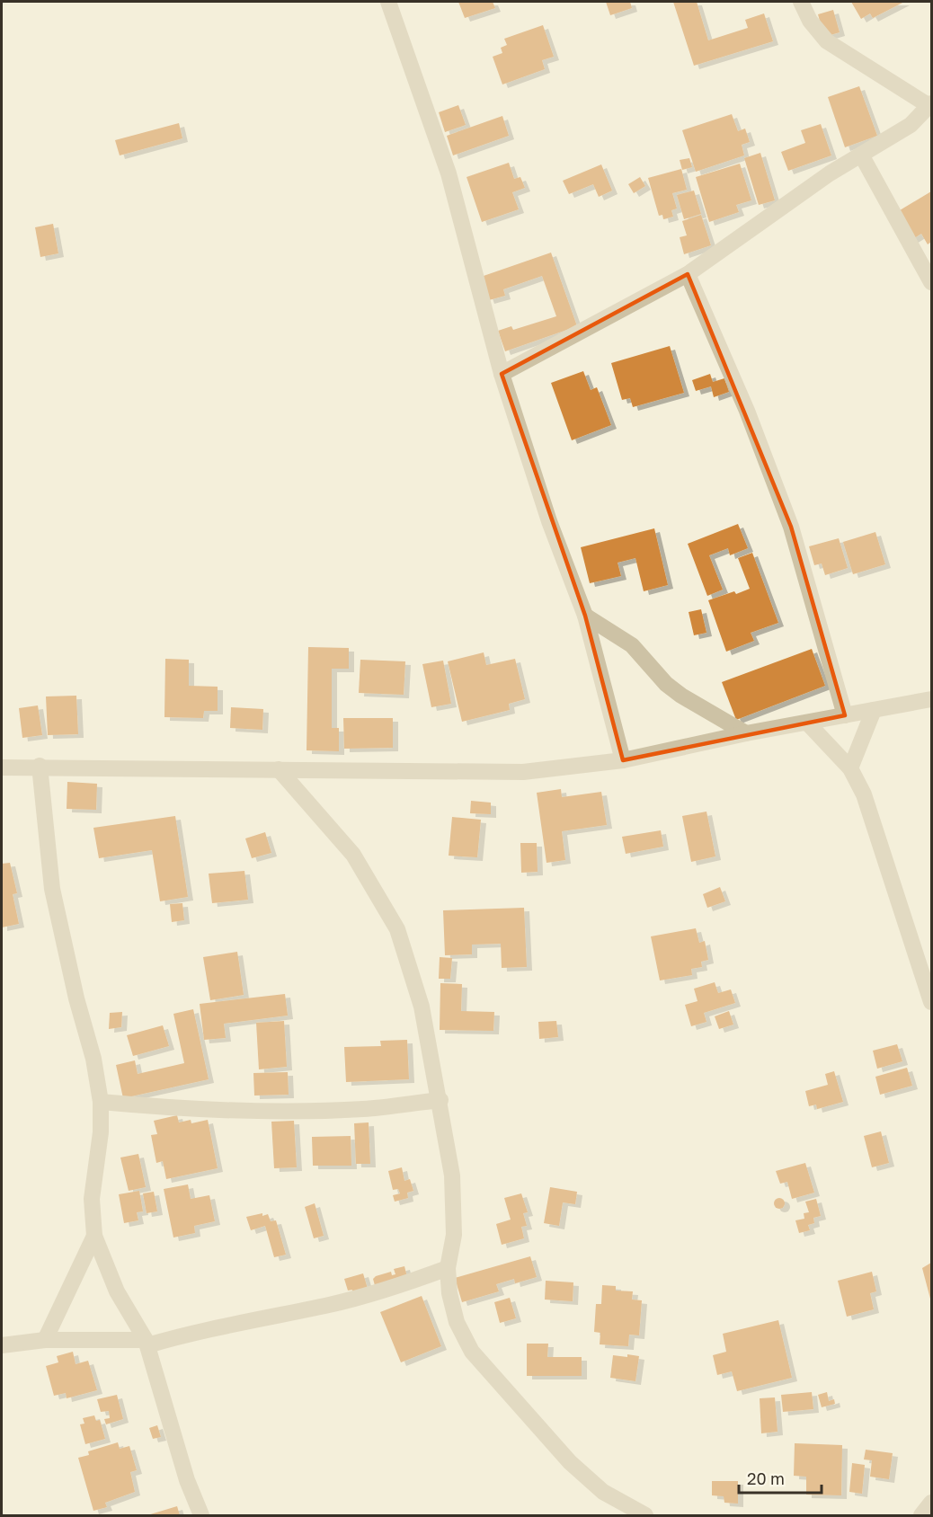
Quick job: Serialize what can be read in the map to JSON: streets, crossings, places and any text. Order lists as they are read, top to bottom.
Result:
{
  "scale_bar": "20 m"
}
